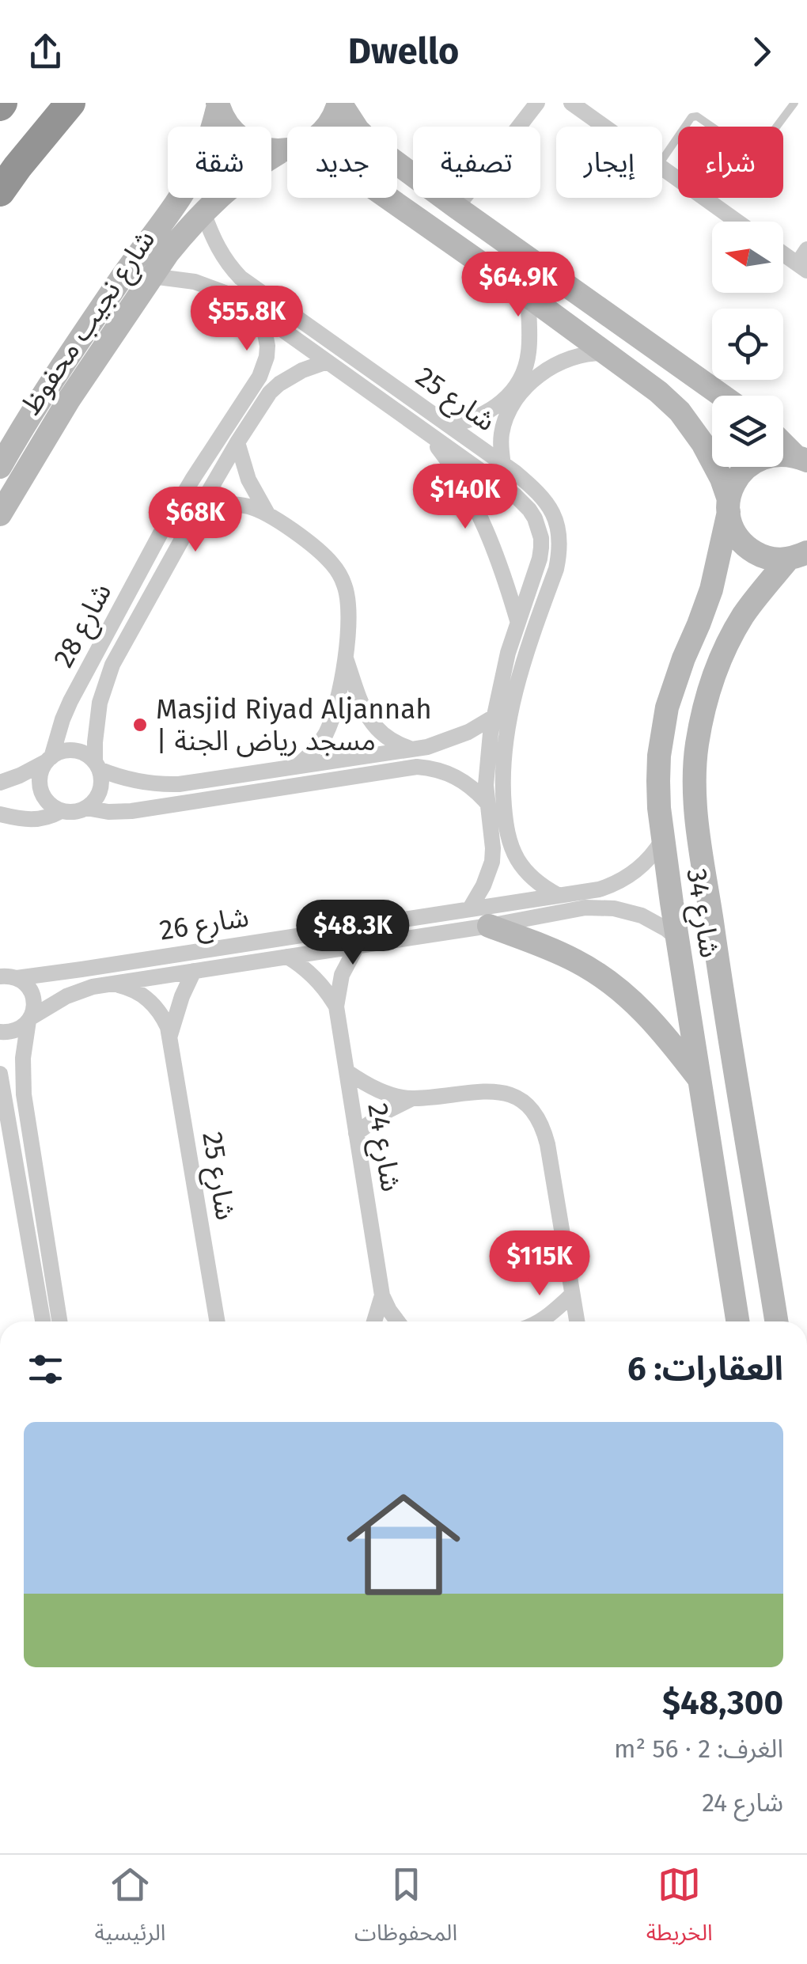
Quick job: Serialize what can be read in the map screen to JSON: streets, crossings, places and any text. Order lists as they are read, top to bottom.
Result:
{
  "streets": {
    "street": [
      "شارع نجيب محفوظ",
      "شارع 25",
      "شارع 28",
      "شارع 34",
      "شارع 26",
      "شارع 24"
    ]
  },
  "crossings": [
    ["شارع نجيب محفوظ", "شارع 25"],
    ["شارع 25", "شارع 28"],
    ["شارع 25", "شارع 26"],
    ["شارع 34", "شارع 26"],
    ["شارع 26", "شارع 24"]
  ],
  "places": ["Masjid Riyad Aljannah | مسجد رياض الجنة"],
  "north": "left",
  "page": {
    "header": "Dwello",
    "chip": [
      "شراء",
      "إيجار",
      "تصفية",
      "جديد",
      "شقة"
    ],
    "price": [
      "$64.9K",
      "$55.8K",
      "$140K",
      "$68K",
      "$48.3K",
      "$115K"
    ],
    "heading": "العقارات: 6",
    "list": [
      {
        "name": "$48,300",
        "note": "الغرف: 2 · 56 m² · شارع 24"
      }
    ],
    "tabs": ["الخريطة", "المحفوظات", "الرئيسية"]
  }
}
